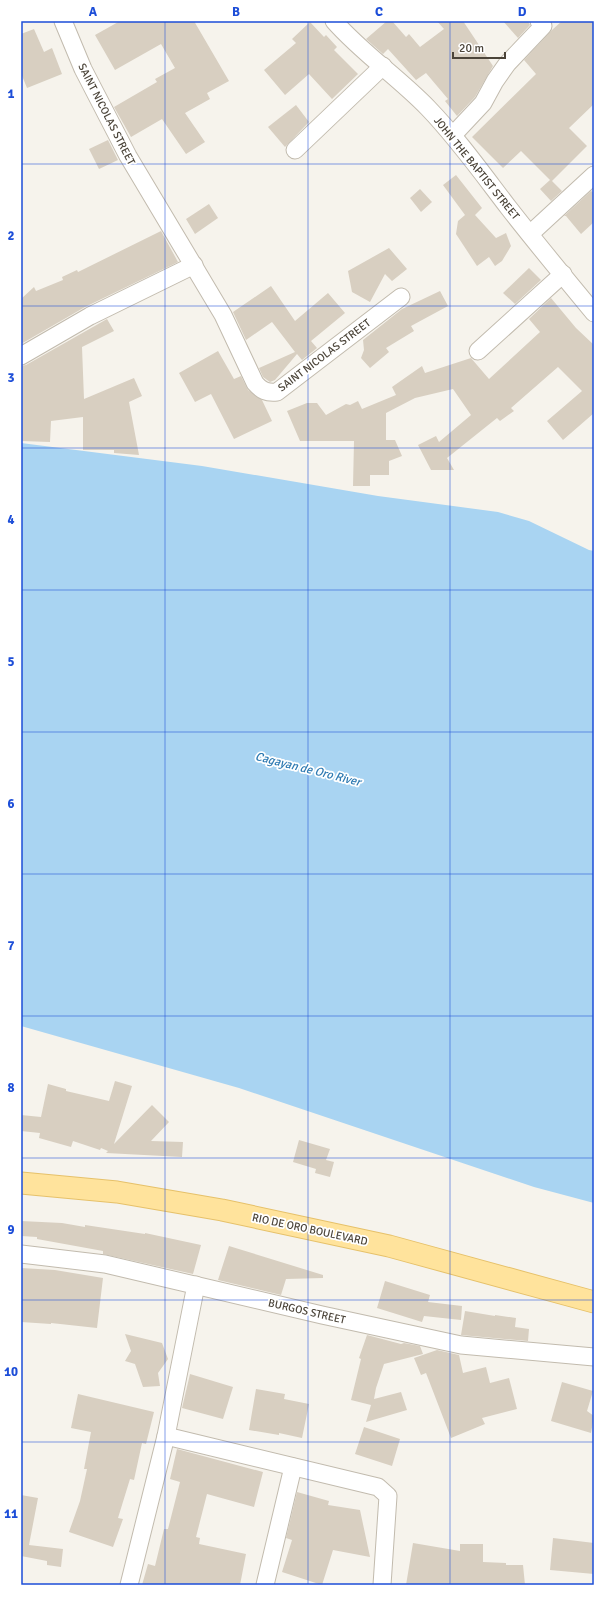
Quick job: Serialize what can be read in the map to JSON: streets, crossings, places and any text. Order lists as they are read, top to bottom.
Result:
{
  "streets": {
    "main road": ["RIO DE ORO BOULEVARD"],
    "street": ["SAINT NICOLAS STREET", "JOHN THE BAPTIST STREET", "BURGOS STREET"]
  },
  "water": ["Cagayan de Oro River"],
  "scale_bar": "20 m",
  "grid": {
    "columns": [
      "A",
      "B",
      "C",
      "D"
    ],
    "rows": [
      "1",
      "2",
      "3",
      "4",
      "5",
      "6",
      "7",
      "8",
      "9",
      "10",
      "11"
    ]
  }
}
